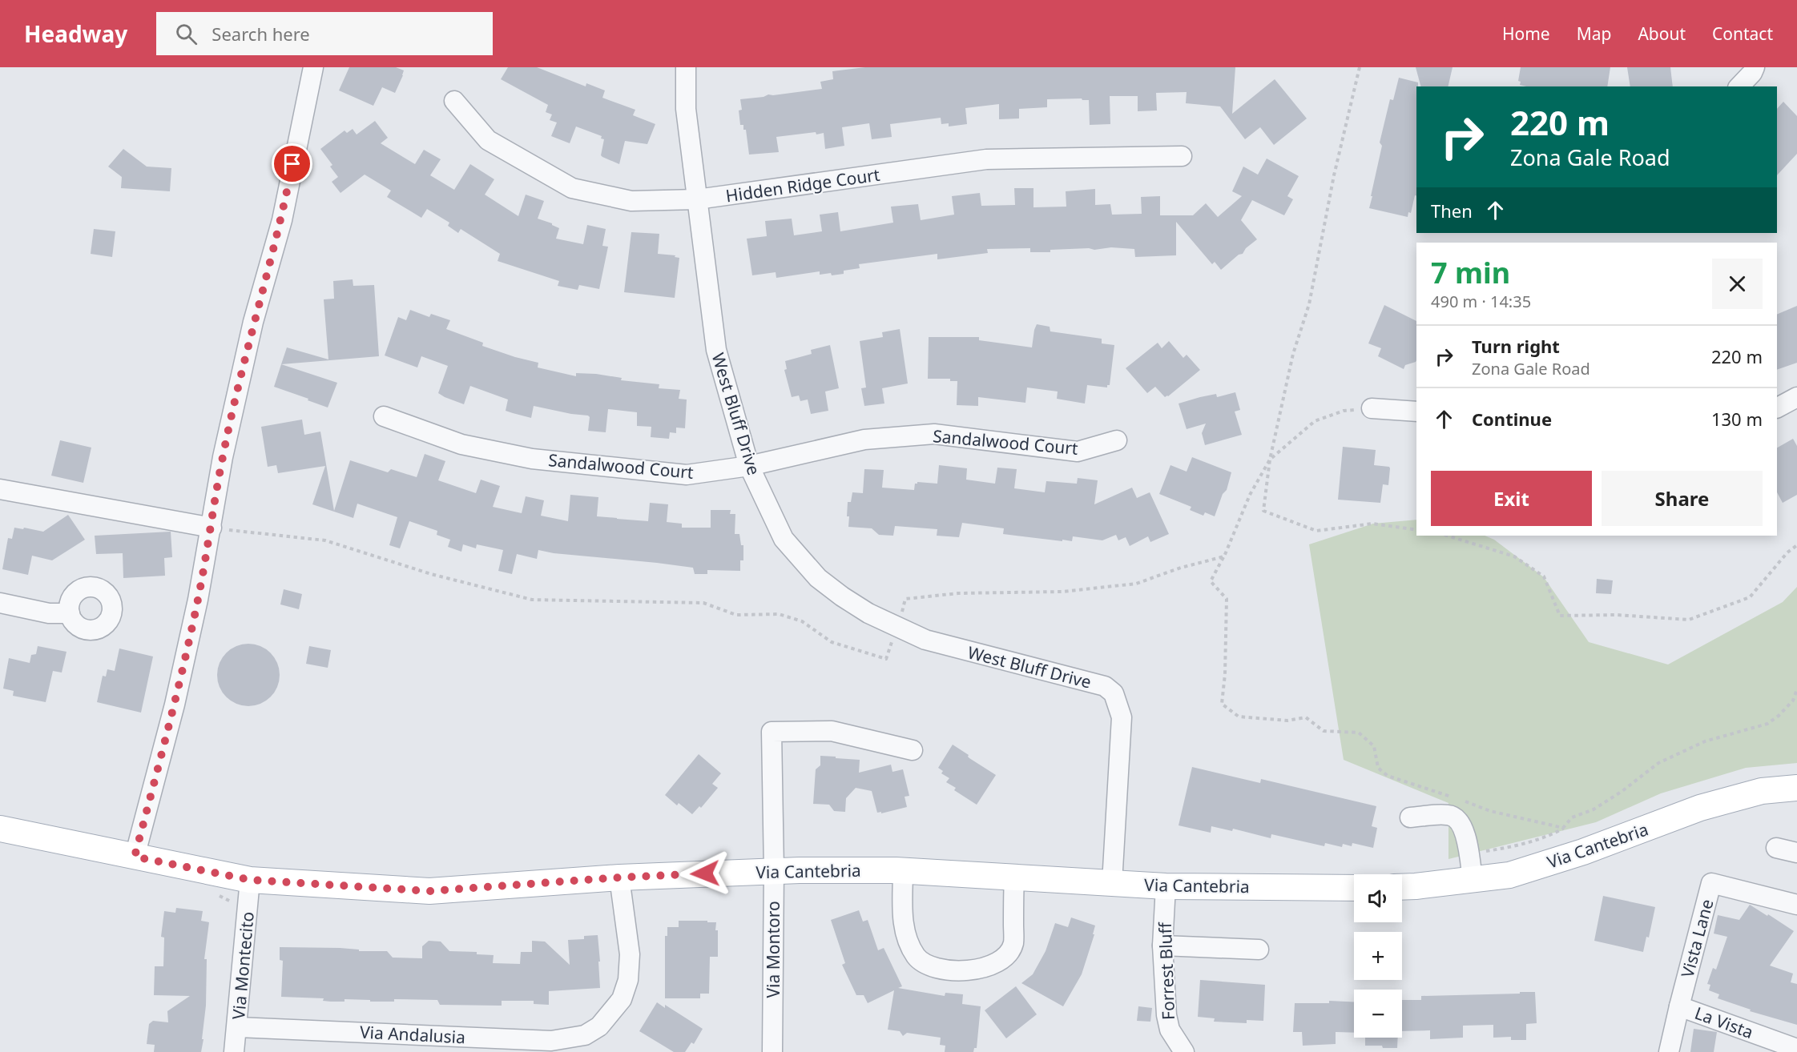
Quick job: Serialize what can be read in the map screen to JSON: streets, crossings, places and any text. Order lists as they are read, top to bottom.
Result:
{
  "streets": {
    "main road": ["Via Cantebria"],
    "street": [
      "Hidden Ridge Court",
      "West Bluff Drive",
      "Sandalwood Court",
      "Vista Lane",
      "Via Montoro",
      "Via Montecito",
      "Forrest Bluff",
      "La Vista",
      "Via Andalusia"
    ]
  },
  "crossings": [
    ["Hidden Ridge Court", "West Bluff Drive"],
    ["West Bluff Drive", "Sandalwood Court"],
    ["West Bluff Drive", "Via Cantebria"],
    ["Via Cantebria", "Via Montoro"],
    ["Via Cantebria", "Via Montecito"],
    ["Via Cantebria", "Forrest Bluff"],
    ["Via Cantebria", "Via Andalusia"],
    ["Vista Lane", "La Vista"],
    ["Via Montecito", "Via Andalusia"]
  ],
  "page": {
    "header": "Headway",
    "search": "Search here",
    "nav": [
      "Home",
      "Map",
      "About",
      "Contact"
    ],
    "turn": ["220 m", "Zona Gale Road"],
    "then": "Then",
    "heading": ["7 min", "490 m · 14:35"],
    "list": [
      {
        "name": "Turn right",
        "note": "Zona Gale Road",
        "value": "220 m"
      },
      {
        "name": "Continue",
        "value": "130 m"
      }
    ],
    "buttons": ["Exit", "Share"],
    "map_buttons": ["+", "−"]
  }
}
